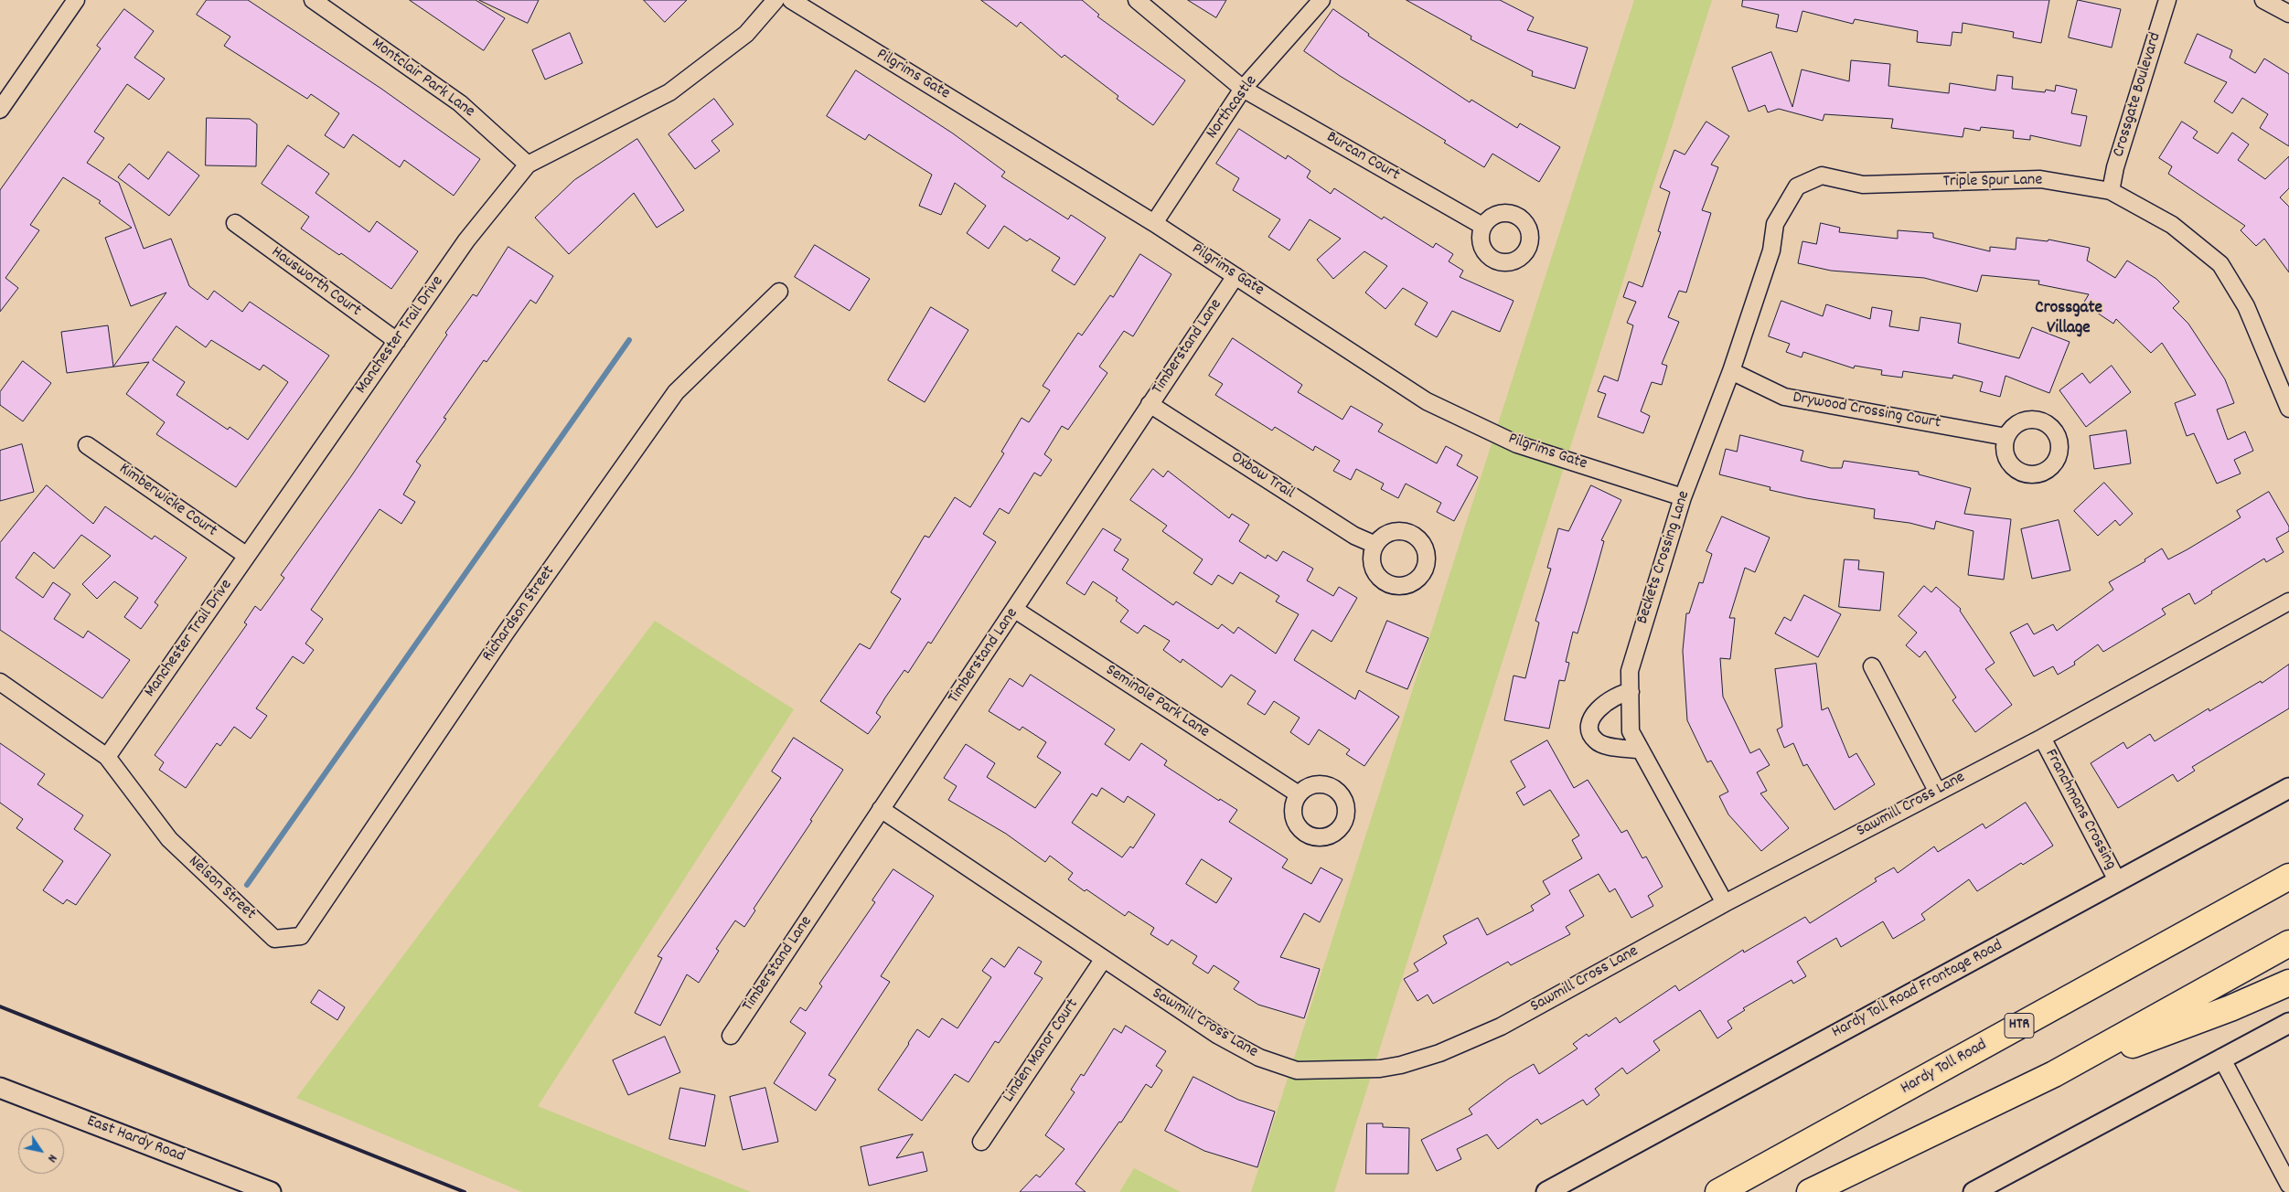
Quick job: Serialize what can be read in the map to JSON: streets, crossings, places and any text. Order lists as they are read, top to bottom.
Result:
{
  "streets": {
    "highway": ["HTR", "Hardy Toll Road"],
    "street": [
      "Pilgrims Gate",
      "Montclair Park Lane",
      "Crossgate Boulevard",
      "Northcastle",
      "Burcan Court",
      "Triple Spur Lane",
      "Hausworth Court",
      "Manchester Trail Drive",
      "Timberstand Lane",
      "Drywood Crossing Court",
      "Oxbow Trail",
      "Kimberwicke Court",
      "Beckets Crossing Lane",
      "Richardson Street",
      "Seminole Park Lane",
      "Sawmill Cross Lane",
      "Franchmans Crossing",
      "Nelson Street",
      "Hardy Toll Road Frontage Road",
      "Linden Manor Court",
      "East Hardy Road"
    ]
  },
  "crossings": [
    ["Pilgrims Gate", "Northcastle"],
    ["Pilgrims Gate", "Timberstand Lane"],
    ["Pilgrims Gate", "Beckets Crossing Lane"],
    ["Montclair Park Lane", "Manchester Trail Drive"],
    ["Crossgate Boulevard", "Triple Spur Lane"],
    ["Northcastle", "Burcan Court"],
    ["Triple Spur Lane", "Beckets Crossing Lane"],
    ["Hausworth Court", "Manchester Trail Drive"],
    ["Manchester Trail Drive", "Kimberwicke Court"],
    ["Manchester Trail Drive", "Nelson Street"],
    ["Timberstand Lane", "Oxbow Trail"],
    ["Timberstand Lane", "Seminole Park Lane"],
    ["Timberstand Lane", "Sawmill Cross Lane"],
    ["Drywood Crossing Court", "Beckets Crossing Lane"],
    ["Beckets Crossing Lane", "Sawmill Cross Lane"],
    ["Richardson Street", "Nelson Street"],
    ["Sawmill Cross Lane", "Franchmans Crossing"],
    ["Sawmill Cross Lane", "Linden Manor Court"],
    ["Franchmans Crossing", "Hardy Toll Road Frontage Road"]
  ],
  "districts": ["Crossgate Village"],
  "north": "bottom right"
}
